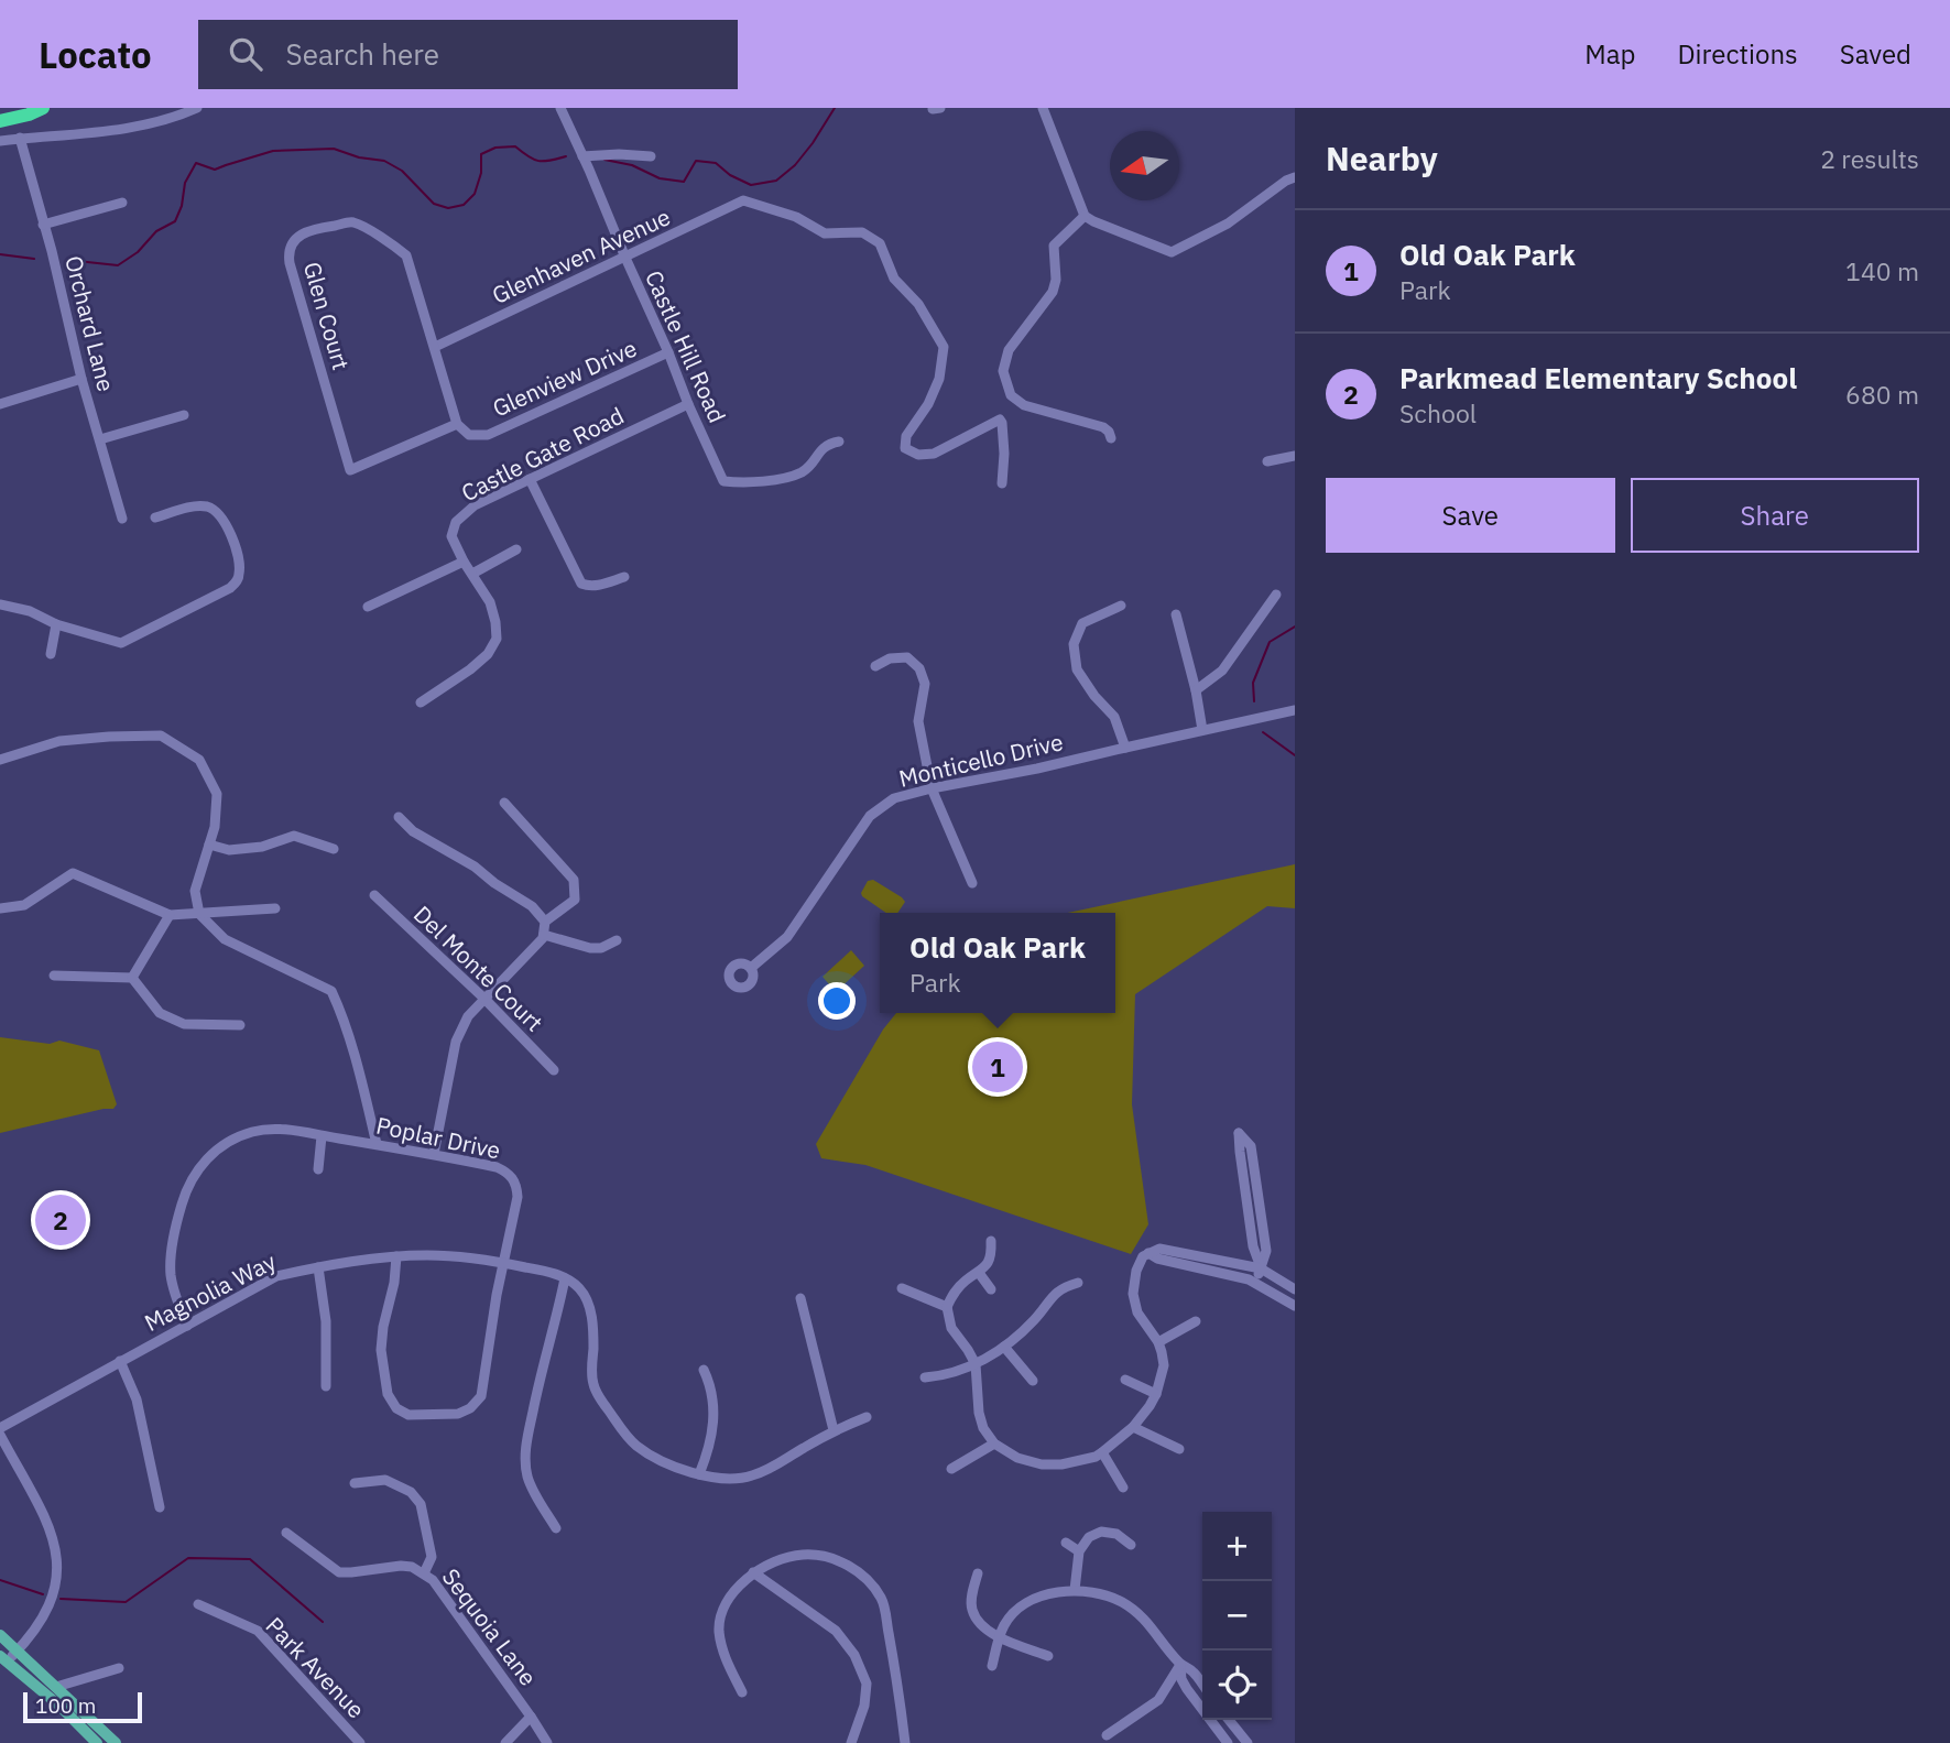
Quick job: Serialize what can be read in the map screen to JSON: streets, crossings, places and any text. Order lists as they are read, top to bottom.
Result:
{
  "streets": {
    "street": [
      "Glenhaven Avenue",
      "Glen Court",
      "Orchard Lane",
      "Castle Hill Road",
      "Glenview Drive",
      "Castle Gate Road",
      "Monticello Drive",
      "Del Monte Court",
      "Poplar Drive",
      "Magnolia Way",
      "Sequoia Lane",
      "Park Avenue"
    ]
  },
  "crossings": [
    ["Glenhaven Avenue", "Glen Court"],
    ["Glenhaven Avenue", "Castle Hill Road"],
    ["Glen Court", "Glenview Drive"],
    ["Castle Hill Road", "Glenview Drive"],
    ["Castle Hill Road", "Castle Gate Road"],
    ["Poplar Drive", "Magnolia Way"]
  ],
  "scale_bar": "100 m",
  "north": "left",
  "page": {
    "header": "Locato",
    "search": "Search here",
    "nav": ["Map", "Directions", "Saved"],
    "heading": ["Nearby", "2 results"],
    "list": [
      {
        "mark": "1",
        "name": "Old Oak Park",
        "note": "Park",
        "value": "140 m"
      },
      {
        "mark": "2",
        "name": "Parkmead Elementary School",
        "note": "School",
        "value": "680 m"
      }
    ],
    "buttons": ["Save", "Share"],
    "popup": ["Old Oak Park", "Park"],
    "pins": ["1", "2"],
    "map_buttons": ["+", "−"],
    "scale": "100 m"
  }
}
